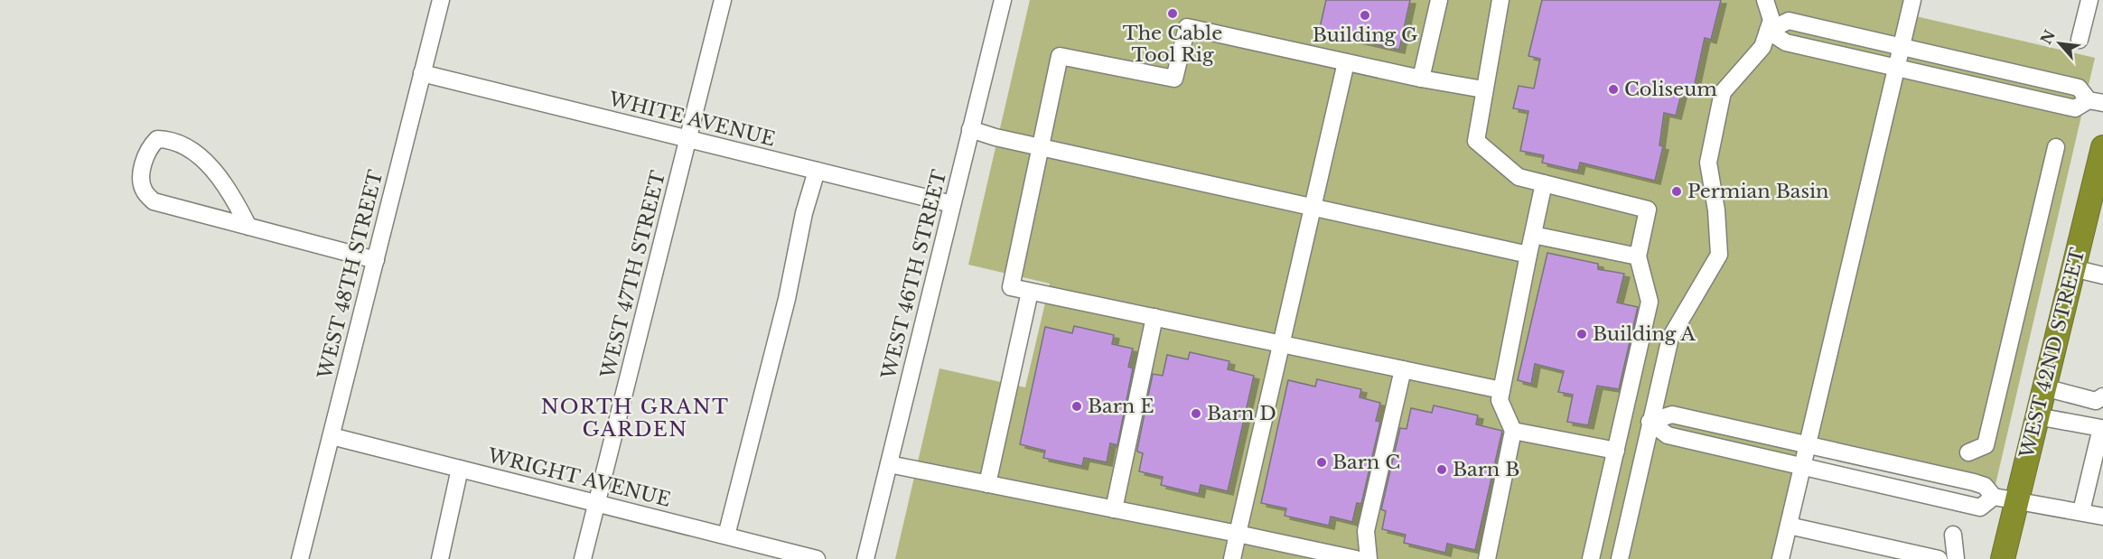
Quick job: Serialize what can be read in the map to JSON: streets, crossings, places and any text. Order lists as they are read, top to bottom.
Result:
{
  "streets": {
    "highway": ["WEST 42ND STREET"],
    "street": [
      "WHITE AVENUE",
      "WEST 48TH STREET",
      "WEST 47TH STREET",
      "WEST 46TH STREET",
      "WRIGHT AVENUE"
    ]
  },
  "crossings": [
    ["WHITE AVENUE", "WEST 48TH STREET"],
    ["WHITE AVENUE", "WEST 47TH STREET"],
    ["WHITE AVENUE", "WEST 46TH STREET"],
    ["WEST 48TH STREET", "WRIGHT AVENUE"],
    ["WEST 47TH STREET", "WRIGHT AVENUE"]
  ],
  "districts": ["NORTH GRANT GARDEN"],
  "places": [
    "The Cable Tool Rig",
    "Building G",
    "Coliseum",
    "Permian Basin",
    "Building A",
    "Barn E",
    "Barn D",
    "Barn C",
    "Barn B"
  ],
  "north": "top left"
}
